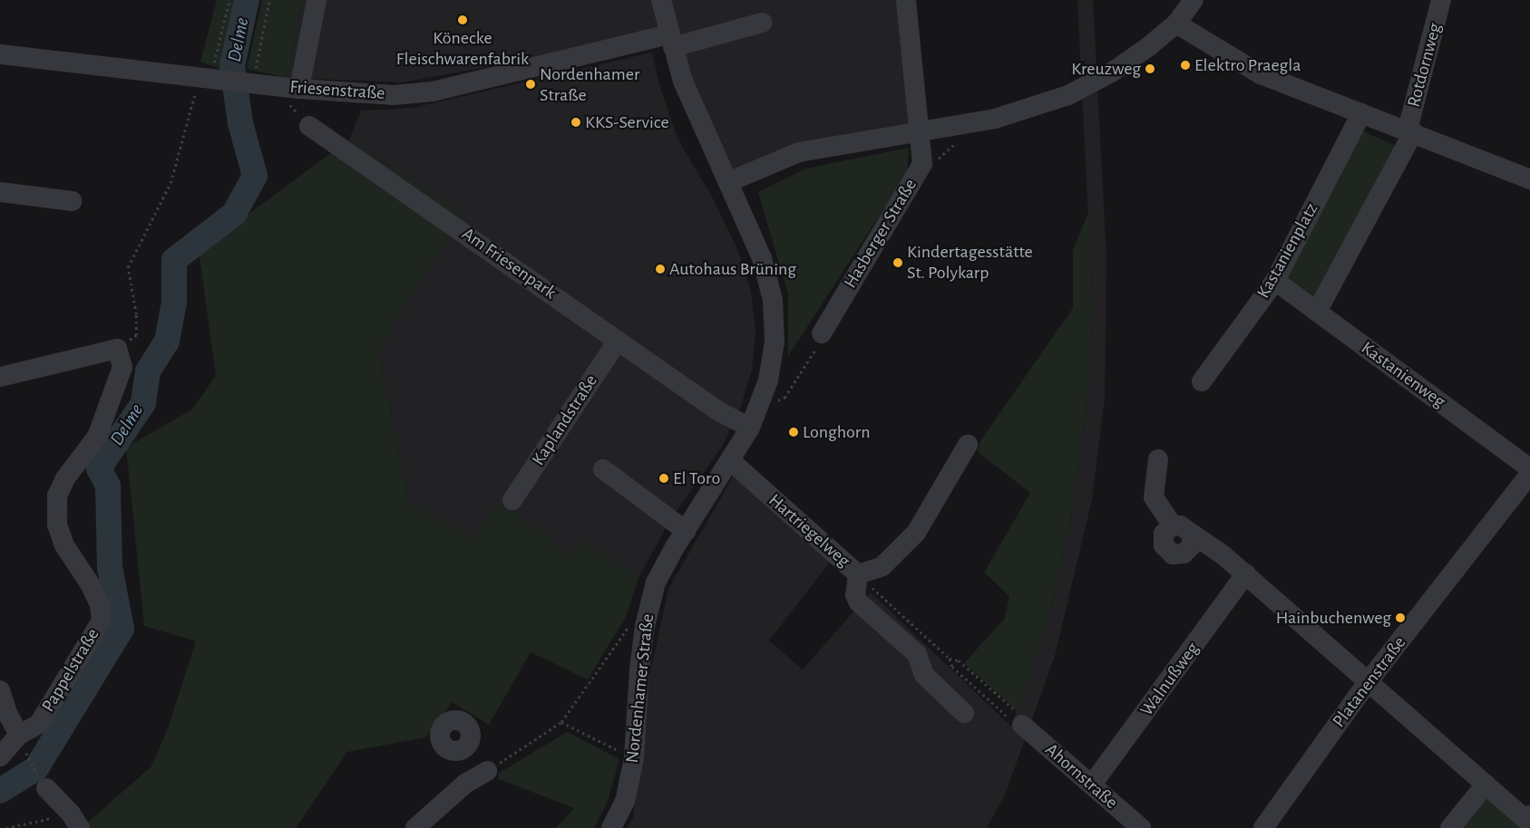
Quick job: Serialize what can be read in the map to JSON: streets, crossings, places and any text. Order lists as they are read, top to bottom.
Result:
{
  "streets": {
    "street": [
      "Rotdornweg",
      "Friesenstraße",
      "Hasberger Straße",
      "Kastanienplatz",
      "Am Friesenpark",
      "Kastanienweg",
      "Kaplandstraße",
      "Hartriegelweg",
      "Pappelstraße",
      "Walnußweg",
      "Platanenstraße",
      "Nordenhamer Straße",
      "Ahornstraße"
    ]
  },
  "crossings": [
    ["Friesenstraße", "Nordenhamer Straße"],
    ["Kastanienplatz", "Kastanienweg"],
    ["Am Friesenpark", "Kaplandstraße"],
    ["Am Friesenpark", "Nordenhamer Straße"],
    ["Hartriegelweg", "Nordenhamer Straße"],
    ["Walnußweg", "Ahornstraße"]
  ],
  "water": ["Delme"],
  "places": [
    "Könecke Fleischwarenfabrik",
    "Elektro Praegla",
    "Kreuzweg",
    "Nordenhamer Straße",
    "KKS-Service",
    "Kindertagesstätte St. Polykarp",
    "Autohaus Brüning",
    "Longhorn",
    "El Toro",
    "Hainbuchenweg"
  ]
}
